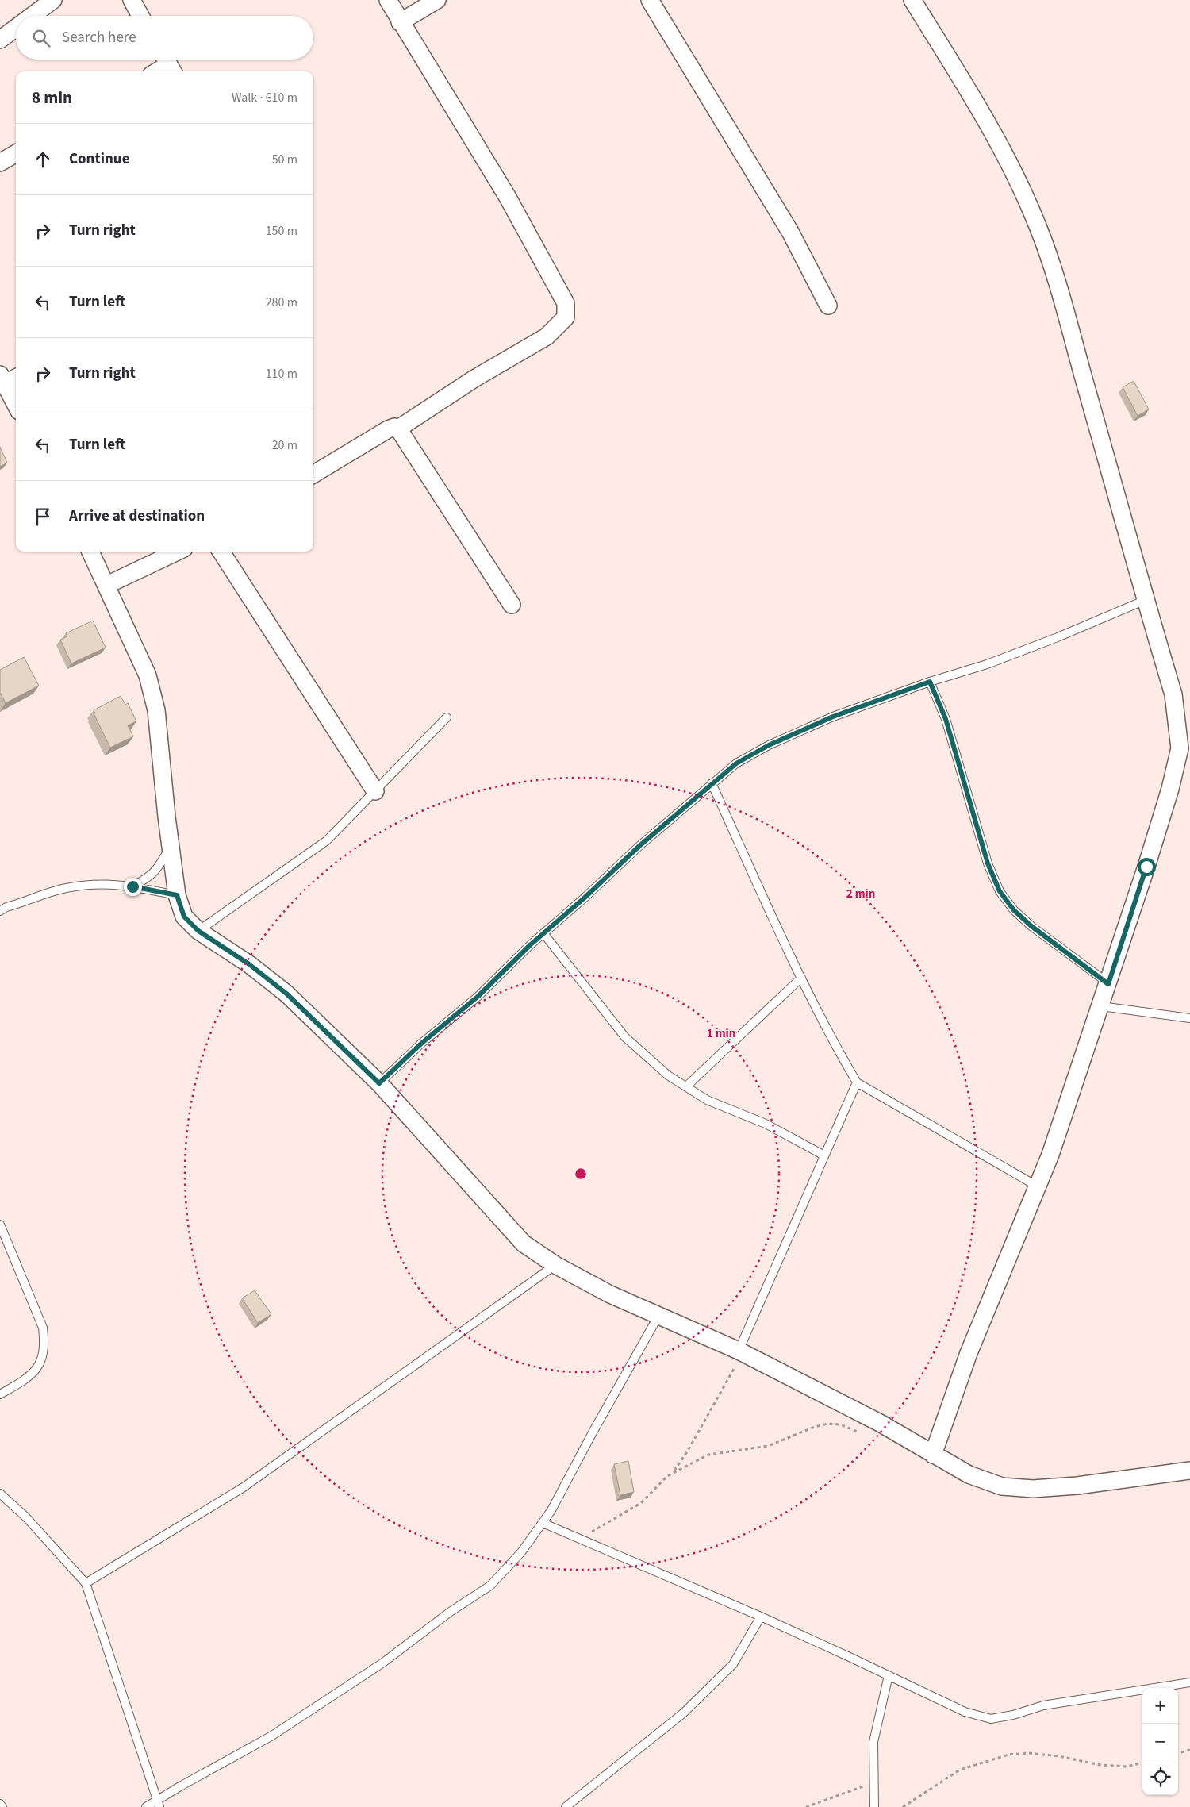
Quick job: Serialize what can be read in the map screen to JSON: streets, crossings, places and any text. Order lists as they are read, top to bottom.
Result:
{
  "page": {
    "search": "Search here",
    "heading": ["8 min", "Walk · 610 m"],
    "list": [
      ["Continue", "50 m"],
      ["Turn right", "150 m"],
      ["Turn left", "280 m"],
      ["Turn right", "110 m"],
      ["Turn left", "20 m"],
      "Arrive at destination"
    ],
    "map_buttons": ["+", "−"]
  },
  "rings": ["2 min", "1 min"]
}
